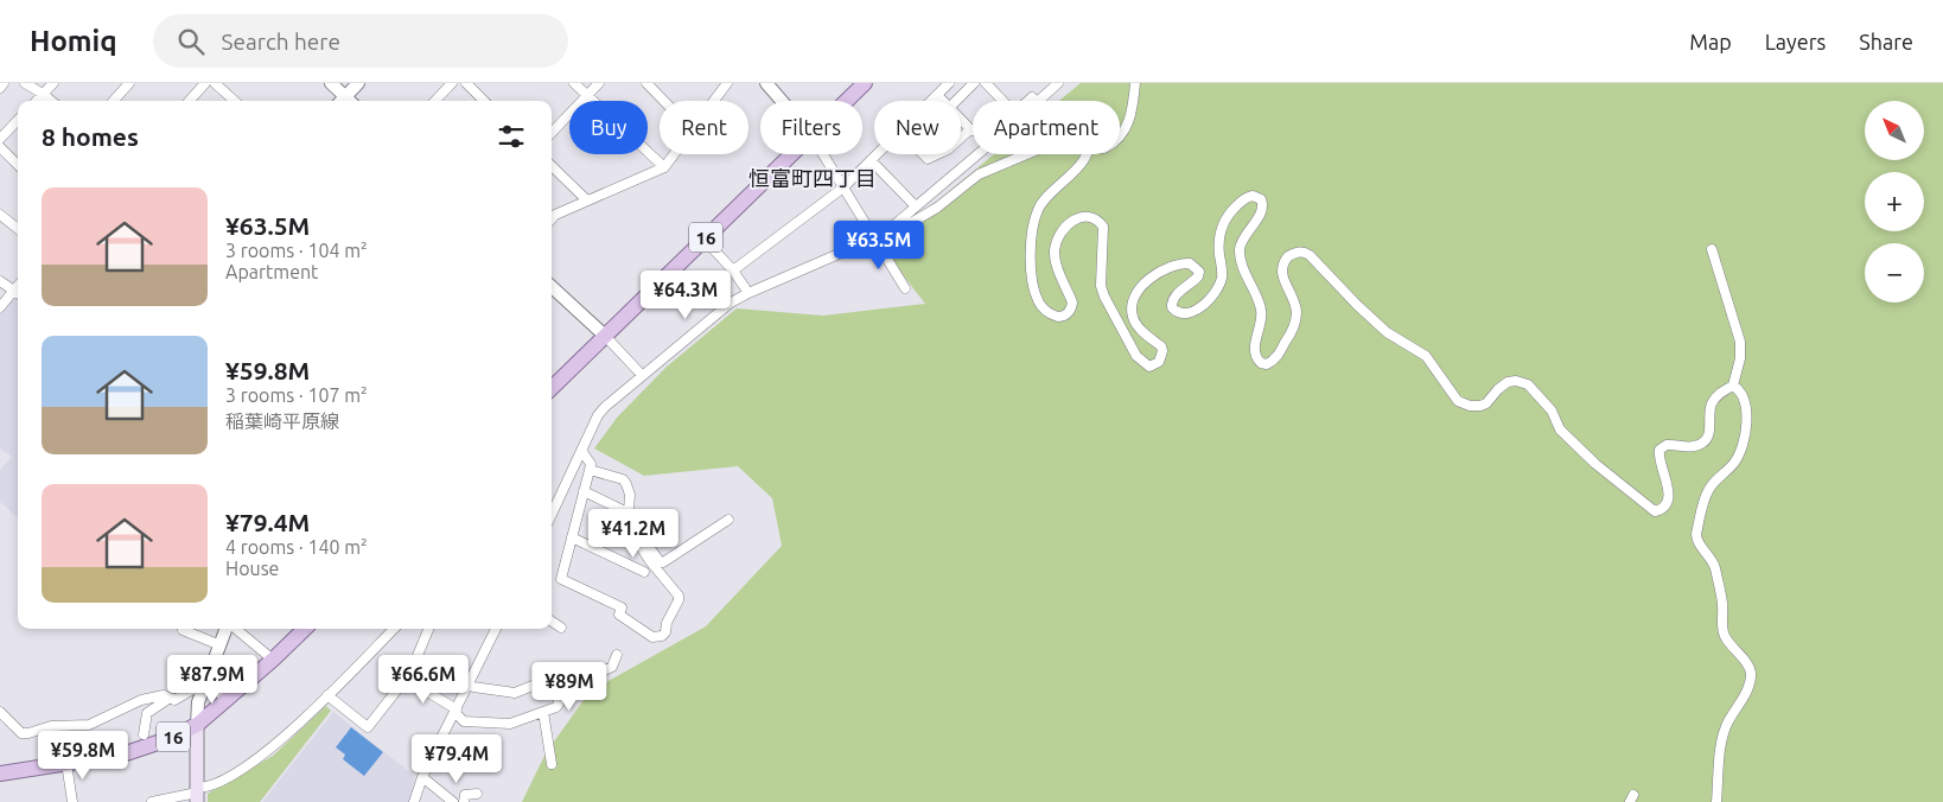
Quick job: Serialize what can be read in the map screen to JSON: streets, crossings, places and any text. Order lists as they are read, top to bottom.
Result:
{
  "streets": {
    "main road": ["16"]
  },
  "districts": ["恒富町四丁目"],
  "north": "top left",
  "page": {
    "header": "Homiq",
    "search": "Search here",
    "nav": ["Map", "Layers", "Share"],
    "map_buttons": ["+", "−"],
    "chip": [
      "Buy",
      "Rent",
      "Filters",
      "New",
      "Apartment"
    ],
    "heading": "8 homes",
    "list": [
      {
        "name": "¥63.5M",
        "note": "3 rooms · 104 m² · Apartment"
      },
      {
        "name": "¥59.8M",
        "note": "3 rooms · 107 m² · 稲葉崎平原線"
      },
      {
        "name": "¥79.4M",
        "note": "4 rooms · 140 m² · House"
      }
    ],
    "price": [
      "¥63.5M",
      "¥64.3M",
      "¥41.2M",
      "¥87.9M",
      "¥66.6M",
      "¥89M",
      "¥59.8M",
      "¥79.4M"
    ]
  }
}
